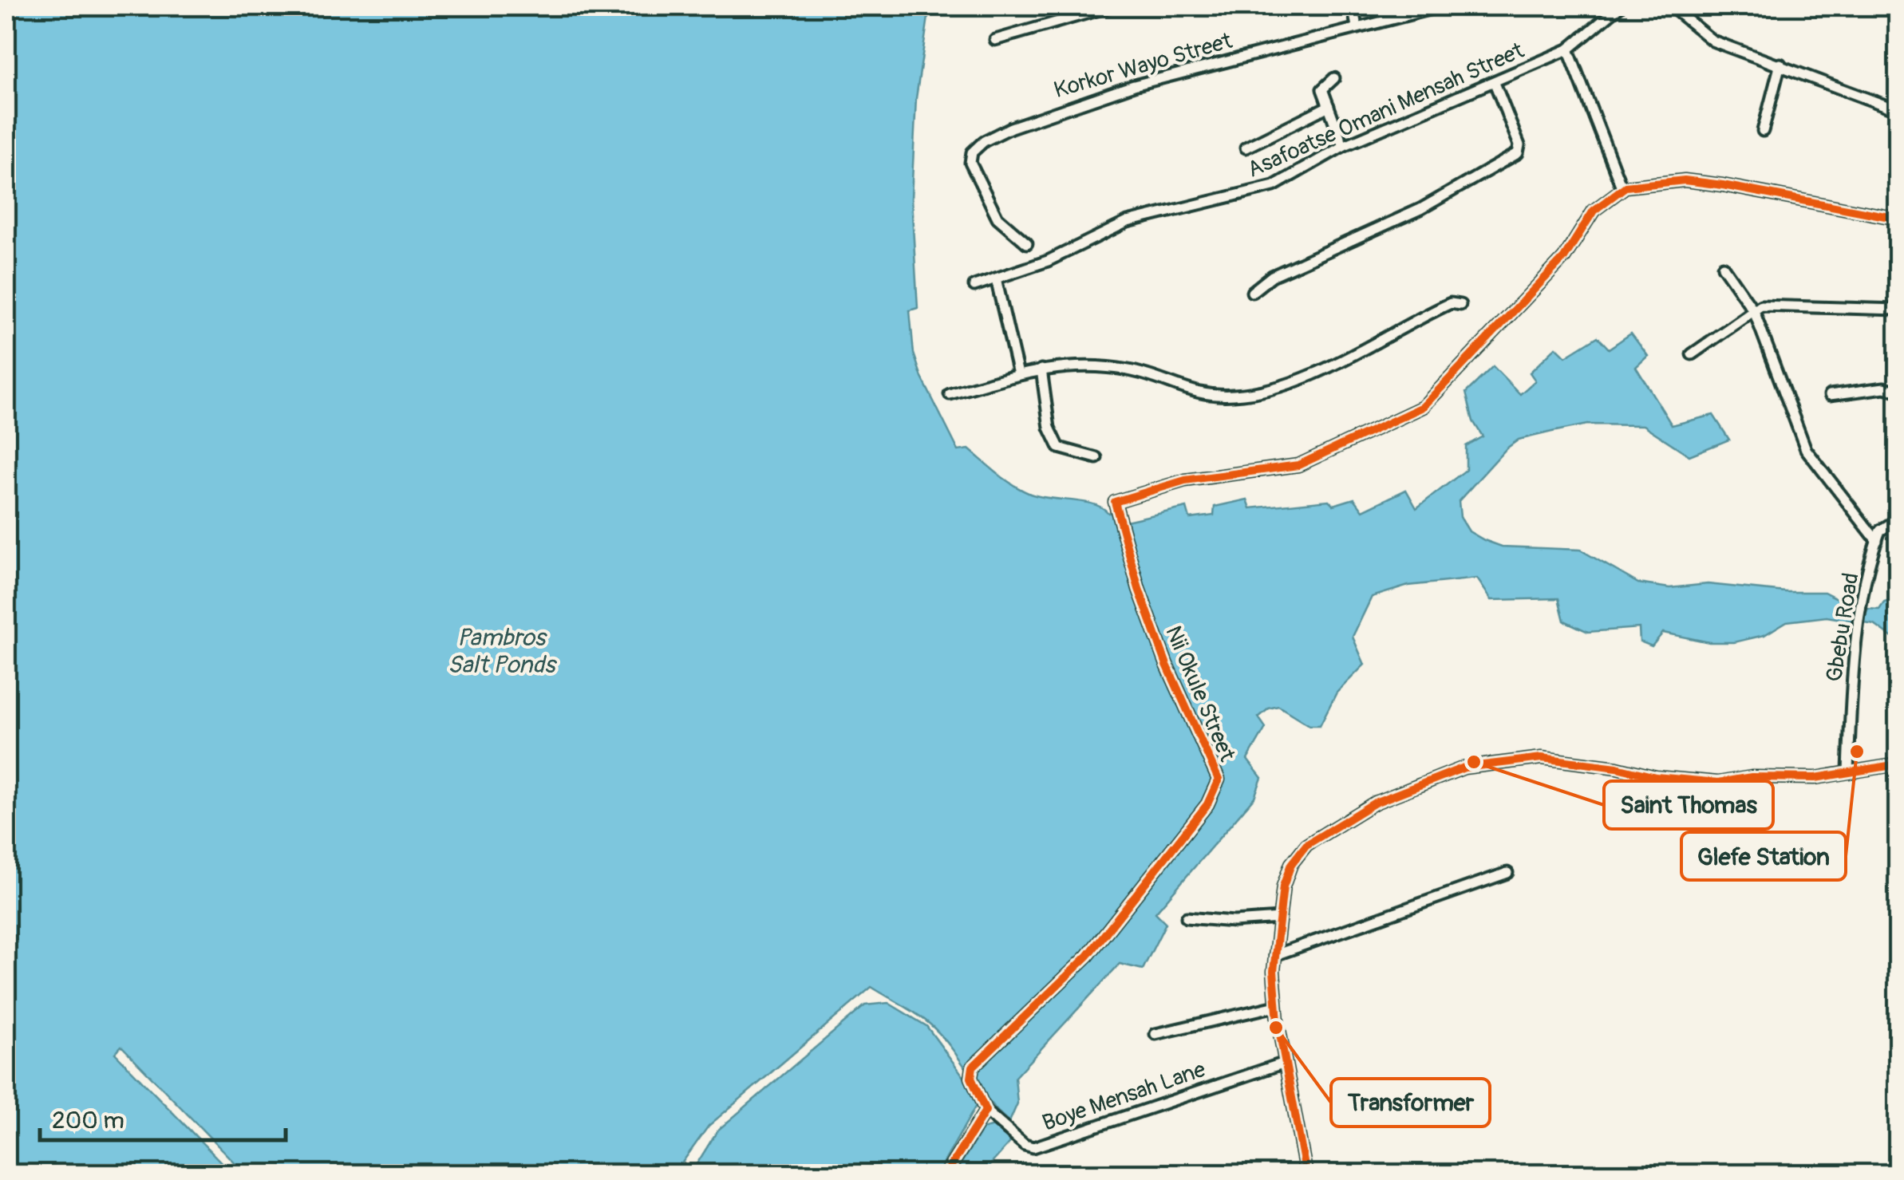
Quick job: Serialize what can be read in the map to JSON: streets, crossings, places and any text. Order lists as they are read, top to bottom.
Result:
{
  "streets": {
    "street": [
      "Korkor Wayo Street",
      "Asafoatse Omani Mensah Street",
      "Gbebu Road",
      "Nii Okule Street",
      "Boye Mensah Lane"
    ]
  },
  "crossings": [
    ["Nii Okule Street", "Boye Mensah Lane"]
  ],
  "water": ["Pambros Salt Ponds"],
  "places": ["Glefe Station", "Saint Thomas", "Transformer"],
  "scale_bar": "200 m"
}
